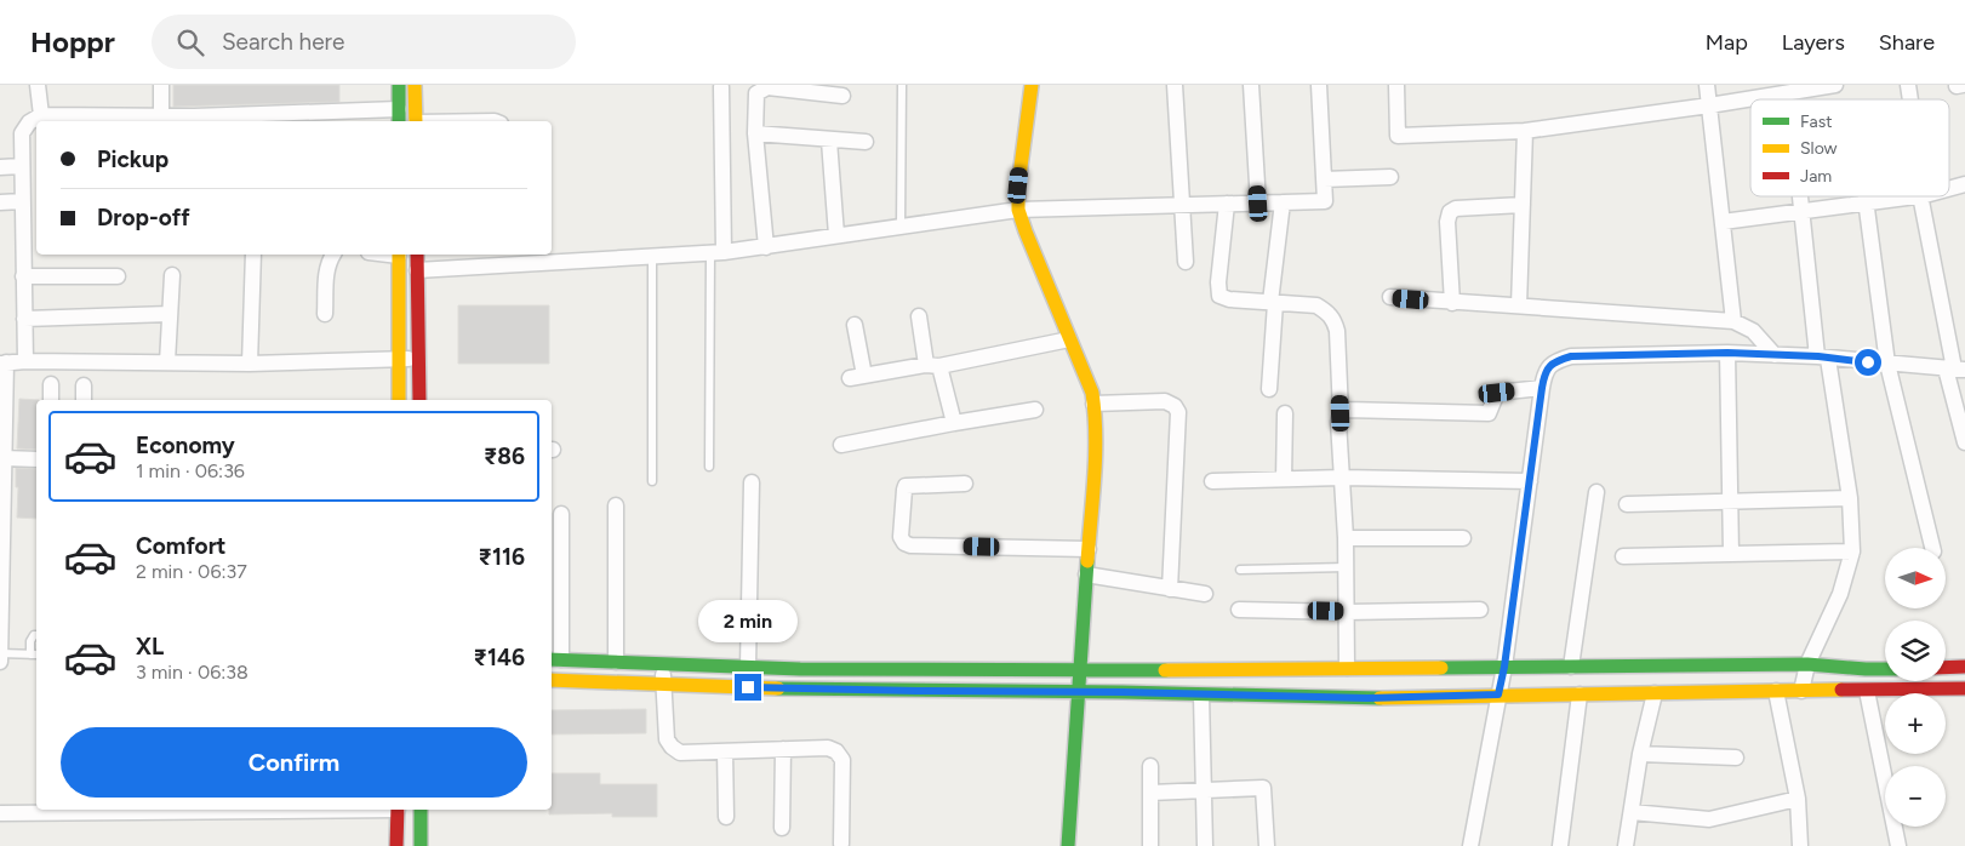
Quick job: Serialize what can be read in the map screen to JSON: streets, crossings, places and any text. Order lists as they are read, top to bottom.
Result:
{
  "legend": ["Fast", "Slow", "Jam"],
  "north": "right",
  "page": {
    "header": "Hoppr",
    "search": "Search here",
    "nav": ["Map", "Layers", "Share"],
    "banner": ["Pickup", "Drop-off"],
    "list": [
      {
        "name": "Economy",
        "note": "1 min · 06:36",
        "value": "₹86"
      },
      {
        "name": "Comfort",
        "note": "2 min · 06:37",
        "value": "₹116"
      },
      {
        "name": "XL",
        "note": "3 min · 06:38",
        "value": "₹146"
      }
    ],
    "map_buttons": ["+", "−"],
    "bubble": "2 min",
    "buttons": "Confirm"
  }
}
